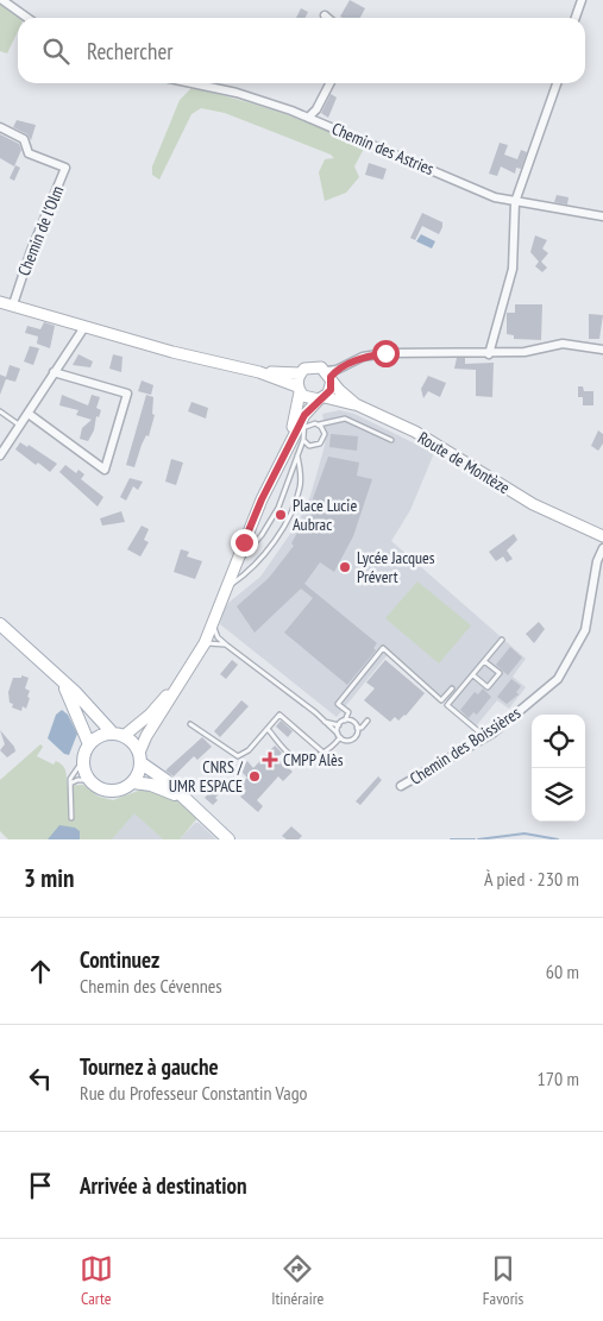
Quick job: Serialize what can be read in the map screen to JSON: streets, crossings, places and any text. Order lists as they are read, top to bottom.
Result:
{
  "streets": {
    "street": [
      "Chemin des Astries",
      "Chemin de l'Olm",
      "Route de Montèze",
      "Chemin des Boissières"
    ]
  },
  "places": {
    "other": ["Place Lucie Aubrac", "Lycée Jacques Prévert", "CNRS / UMR ESPACE"],
    "health": ["CMPP Alès"]
  },
  "page": {
    "search": "Rechercher",
    "heading": ["3 min", "À pied · 230 m"],
    "list": [
      ["Continuez", "Chemin des Cévennes", "60 m"],
      ["Tournez à gauche", "Rue du Professeur Constantin Vago", "170 m"],
      "Arrivée à destination"
    ],
    "nav": ["Carte", "Itinéraire", "Favoris"]
  }
}
